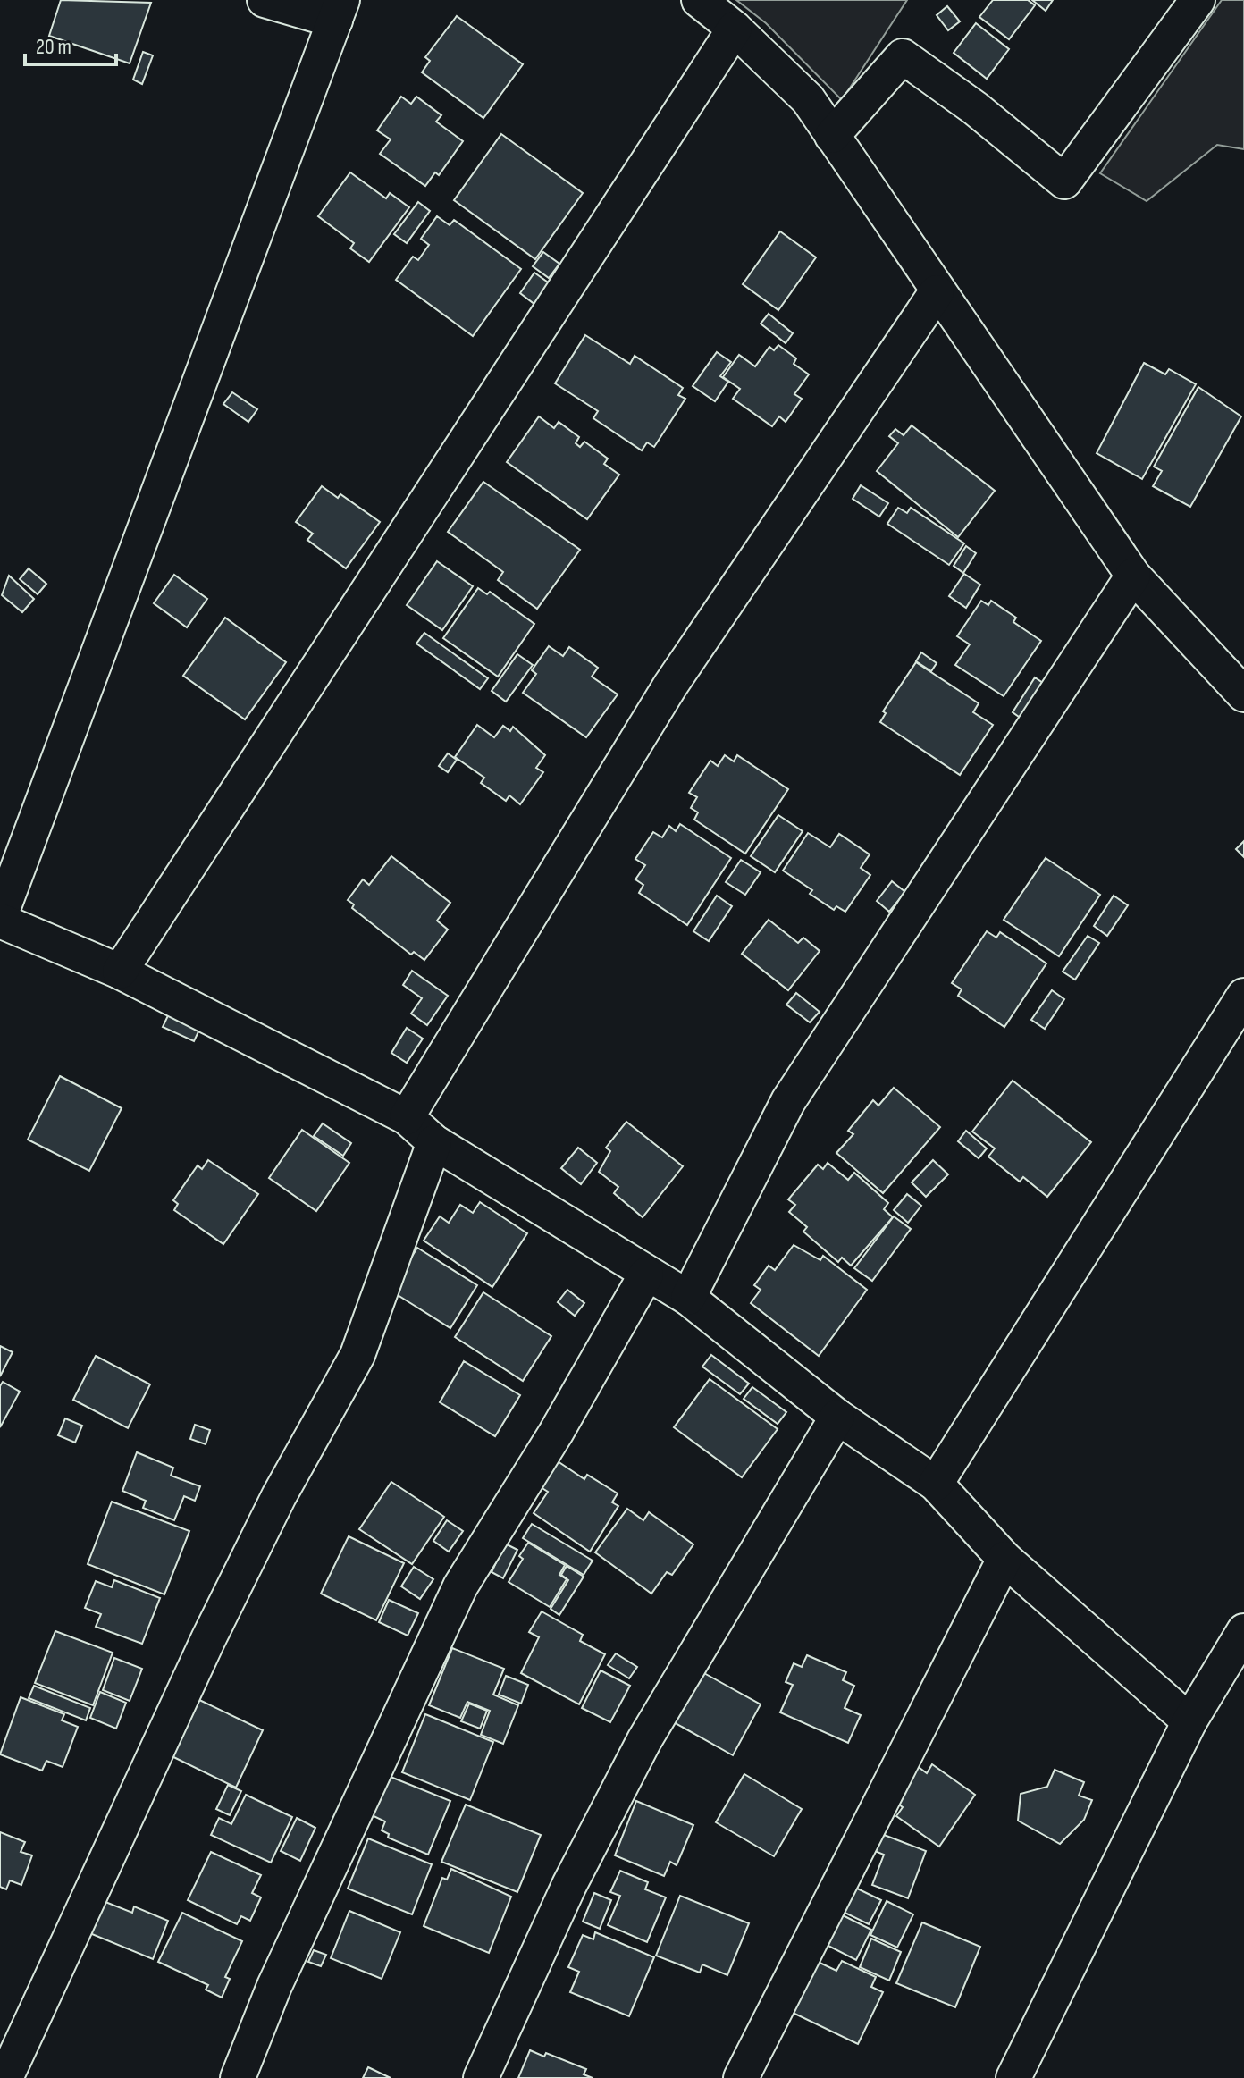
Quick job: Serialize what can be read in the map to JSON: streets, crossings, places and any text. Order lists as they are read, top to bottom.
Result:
{
  "scale_bar": "20 m"
}
